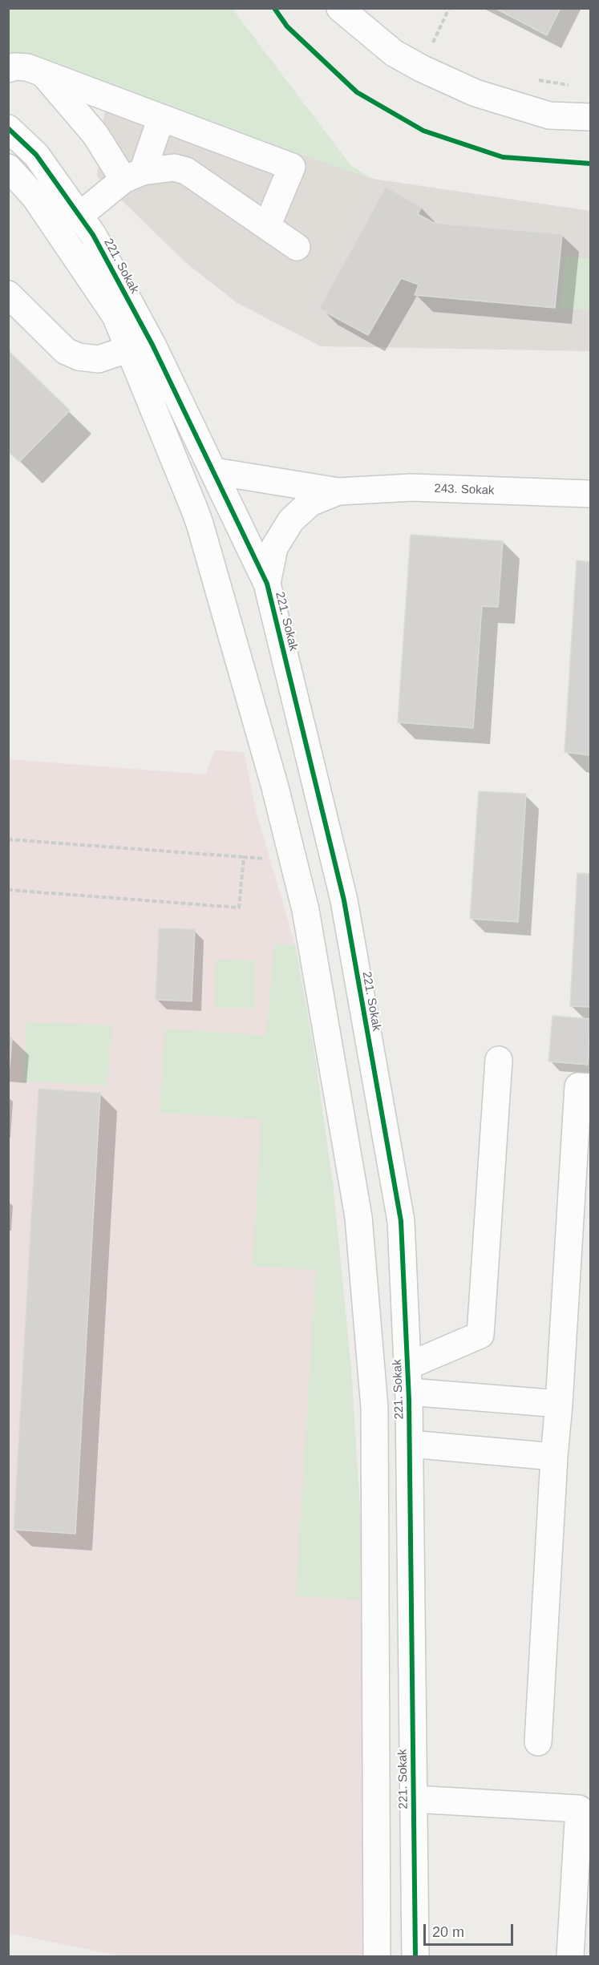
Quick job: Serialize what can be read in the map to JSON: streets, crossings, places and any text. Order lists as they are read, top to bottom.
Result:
{
  "streets": {
    "street": ["221. Sokak", "243. Sokak"]
  },
  "crossings": [
    ["221. Sokak", "243. Sokak"]
  ],
  "scale_bar": "20 m"
}
